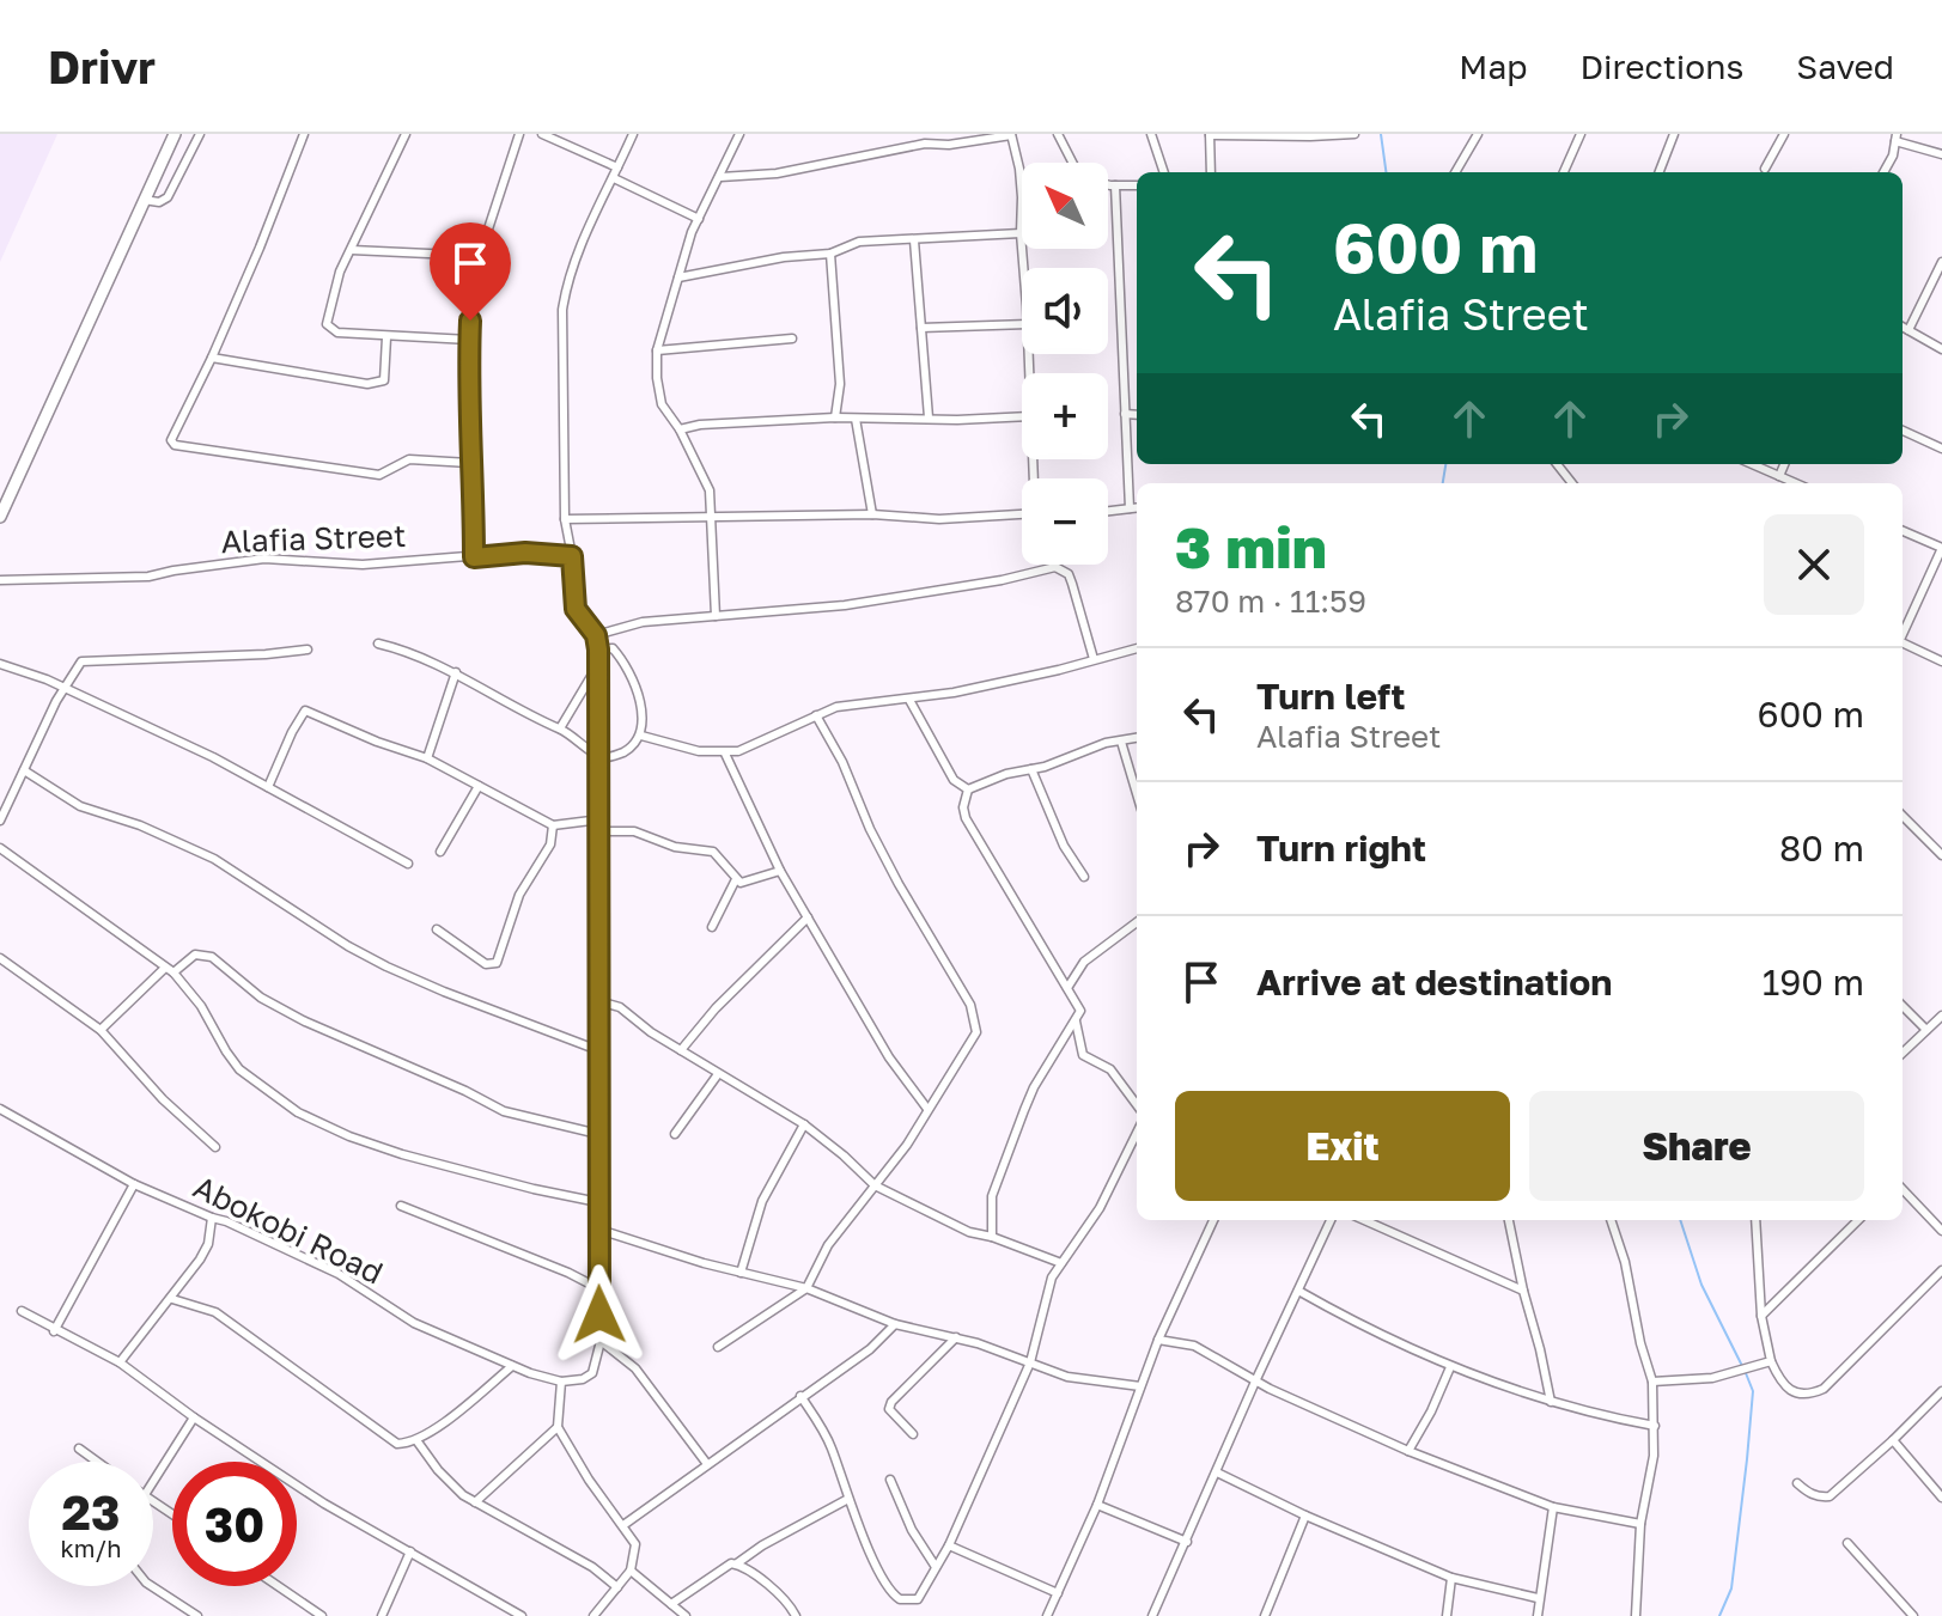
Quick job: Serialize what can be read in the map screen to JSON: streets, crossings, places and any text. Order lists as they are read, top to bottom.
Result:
{
  "streets": {
    "street": ["Alafia Street", "Abokobi Road"]
  },
  "north": "top left",
  "page": {
    "header": "Drivr",
    "nav": ["Map", "Directions", "Saved"],
    "map_buttons": ["+", "−"],
    "turn": ["600 m", "Alafia Street"],
    "heading": ["3 min", "870 m · 11:59"],
    "list": [
      {
        "name": "Turn left",
        "note": "Alafia Street",
        "value": "600 m"
      },
      {
        "name": "Turn right",
        "value": "80 m"
      },
      {
        "name": "Arrive at destination",
        "value": "190 m"
      }
    ],
    "buttons": ["Exit", "Share"],
    "speed": "23 km/h",
    "limit": "30"
  }
}
